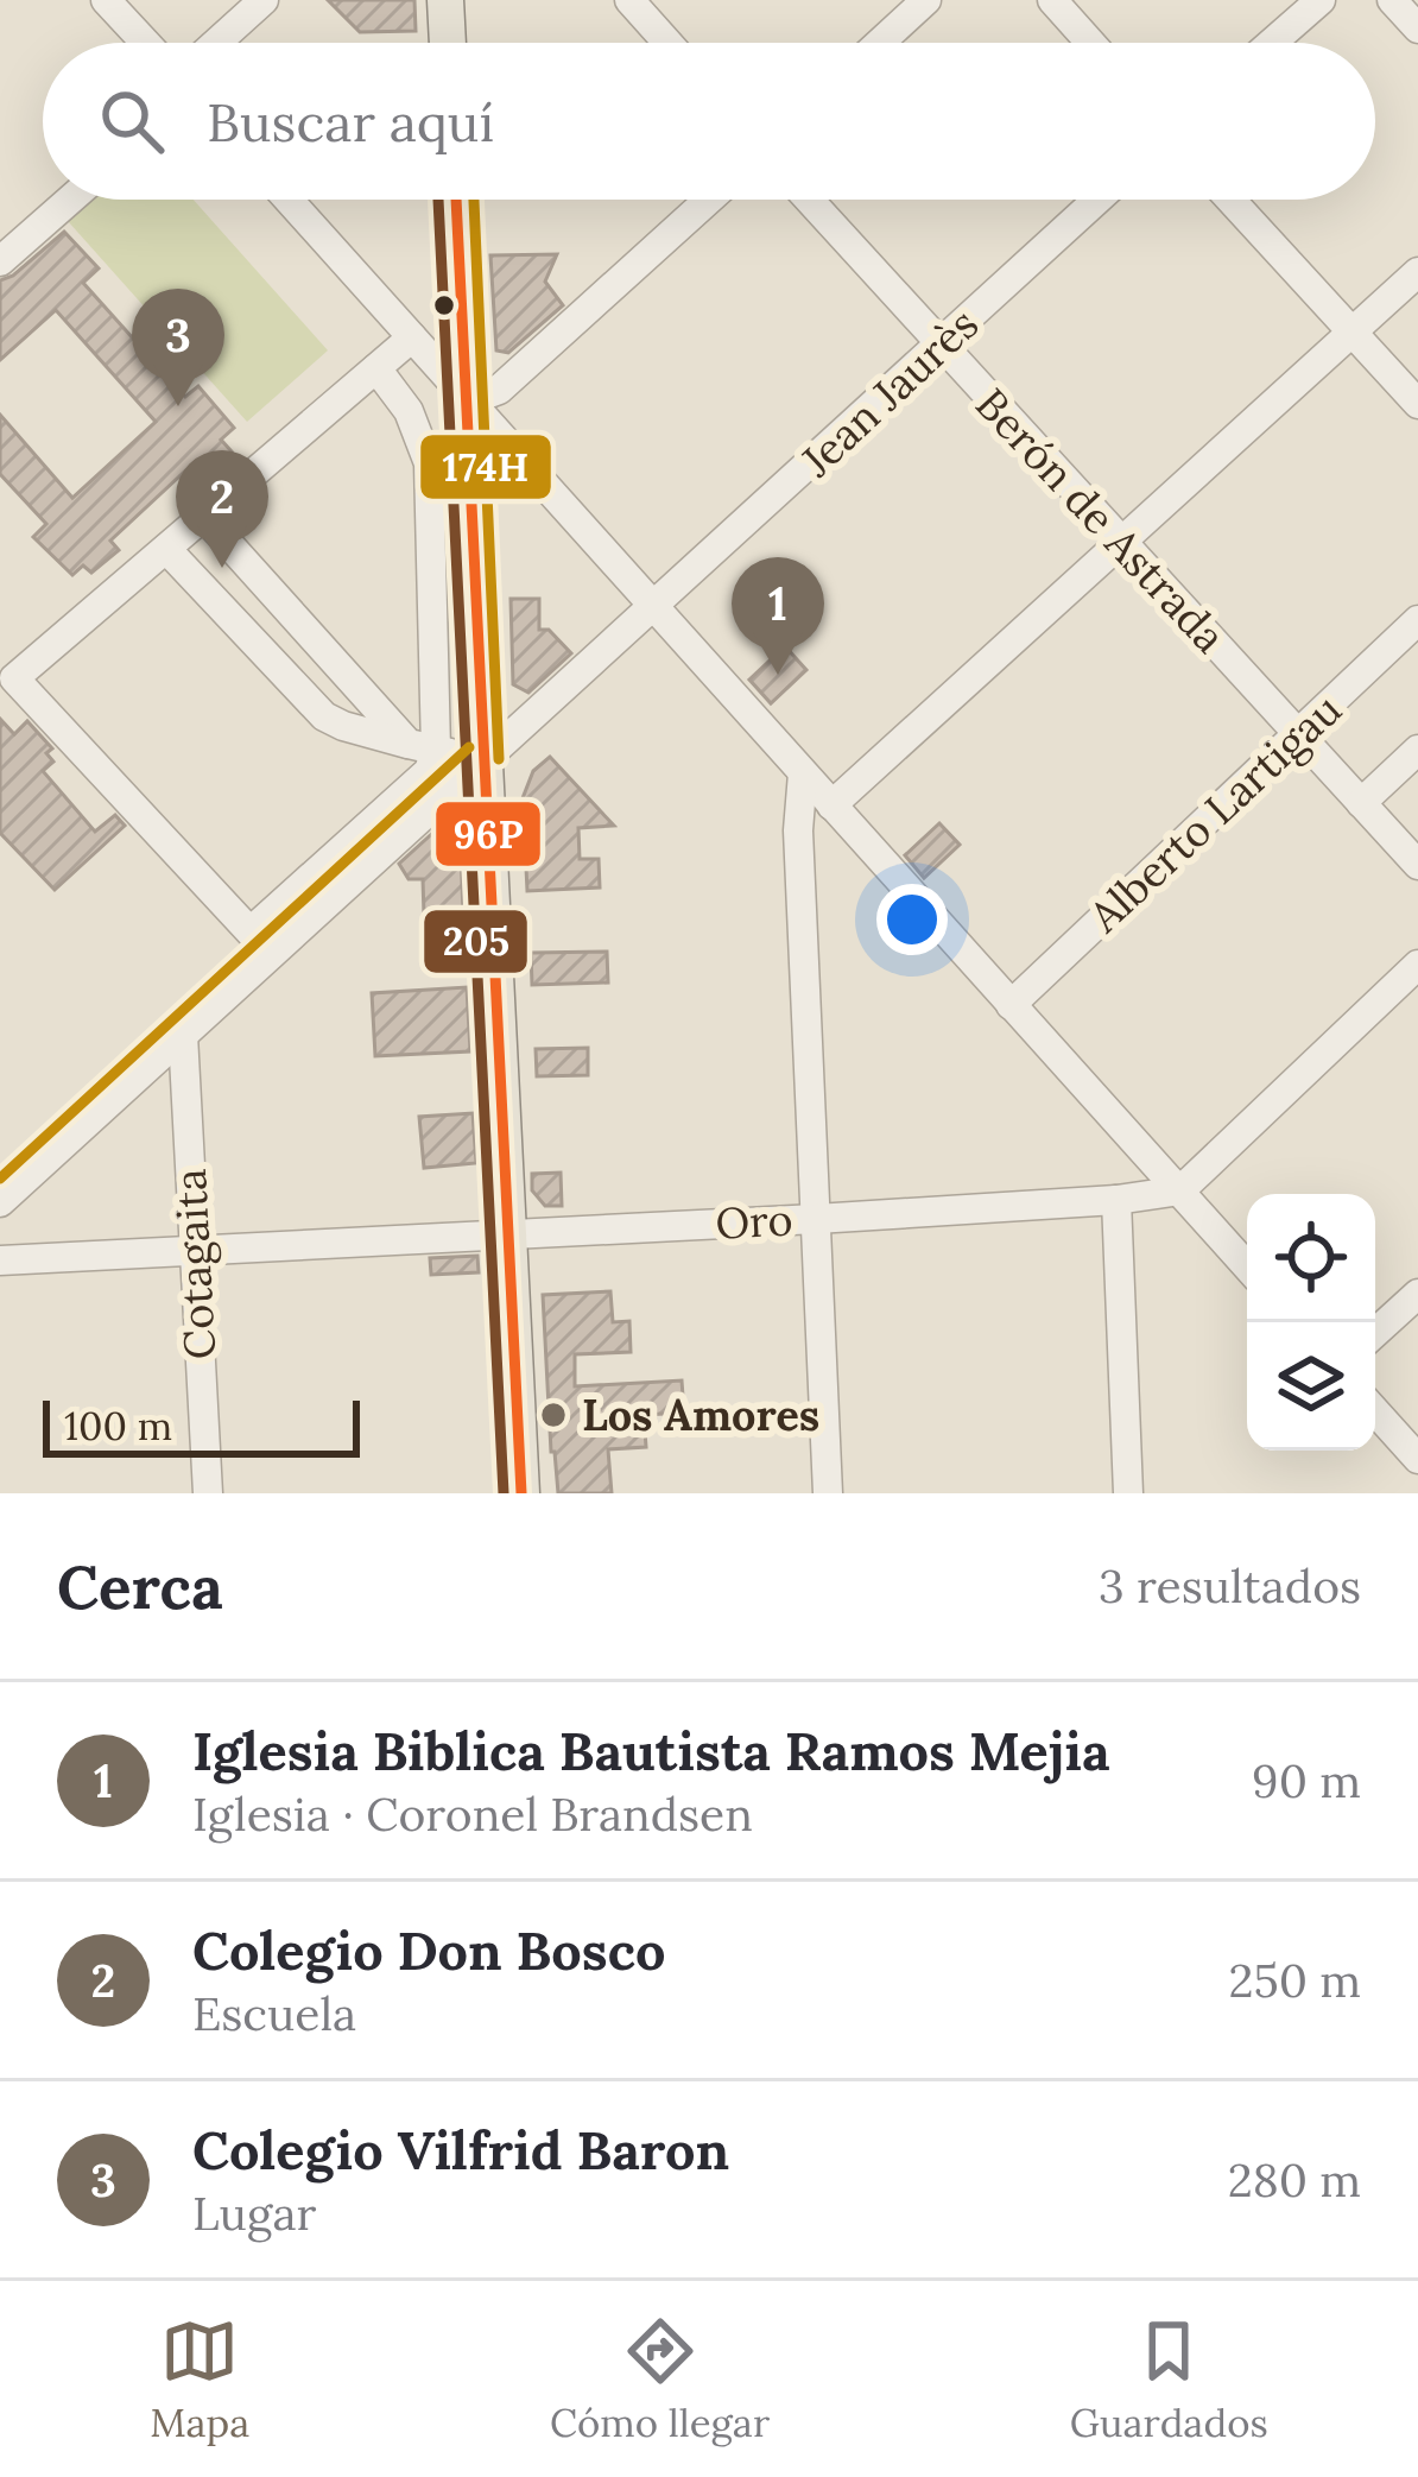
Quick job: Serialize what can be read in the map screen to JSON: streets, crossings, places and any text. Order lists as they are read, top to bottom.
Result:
{
  "streets": {
    "street": [
      "Jean Jaurès",
      "Berón de Astrada",
      "Alberto Lartigau",
      "Oro",
      "Cotagaita"
    ]
  },
  "crossings": [
    ["Jean Jaurès", "Berón de Astrada"],
    ["Berón de Astrada", "Alberto Lartigau"],
    ["Oro", "Cotagaita"]
  ],
  "places": ["Los Amores"],
  "lines": ["transit line 96P", "transit line 205", "transit line 174H"],
  "scale_bar": "100 m",
  "page": {
    "search": "Buscar aquí",
    "pins": ["3", "2", "1"],
    "scale": "100 m",
    "heading": ["Cerca", "3 resultados"],
    "list": [
      {
        "mark": "1",
        "name": "Iglesia Biblica Bautista Ramos Mejia",
        "note": "Iglesia · Coronel Brandsen",
        "value": "90 m"
      },
      {
        "mark": "2",
        "name": "Colegio Don Bosco",
        "note": "Escuela",
        "value": "250 m"
      },
      {
        "mark": "3",
        "name": "Colegio Vilfrid Baron",
        "note": "Lugar",
        "value": "280 m"
      }
    ],
    "nav": ["Mapa", "Cómo llegar", "Guardados"]
  }
}
